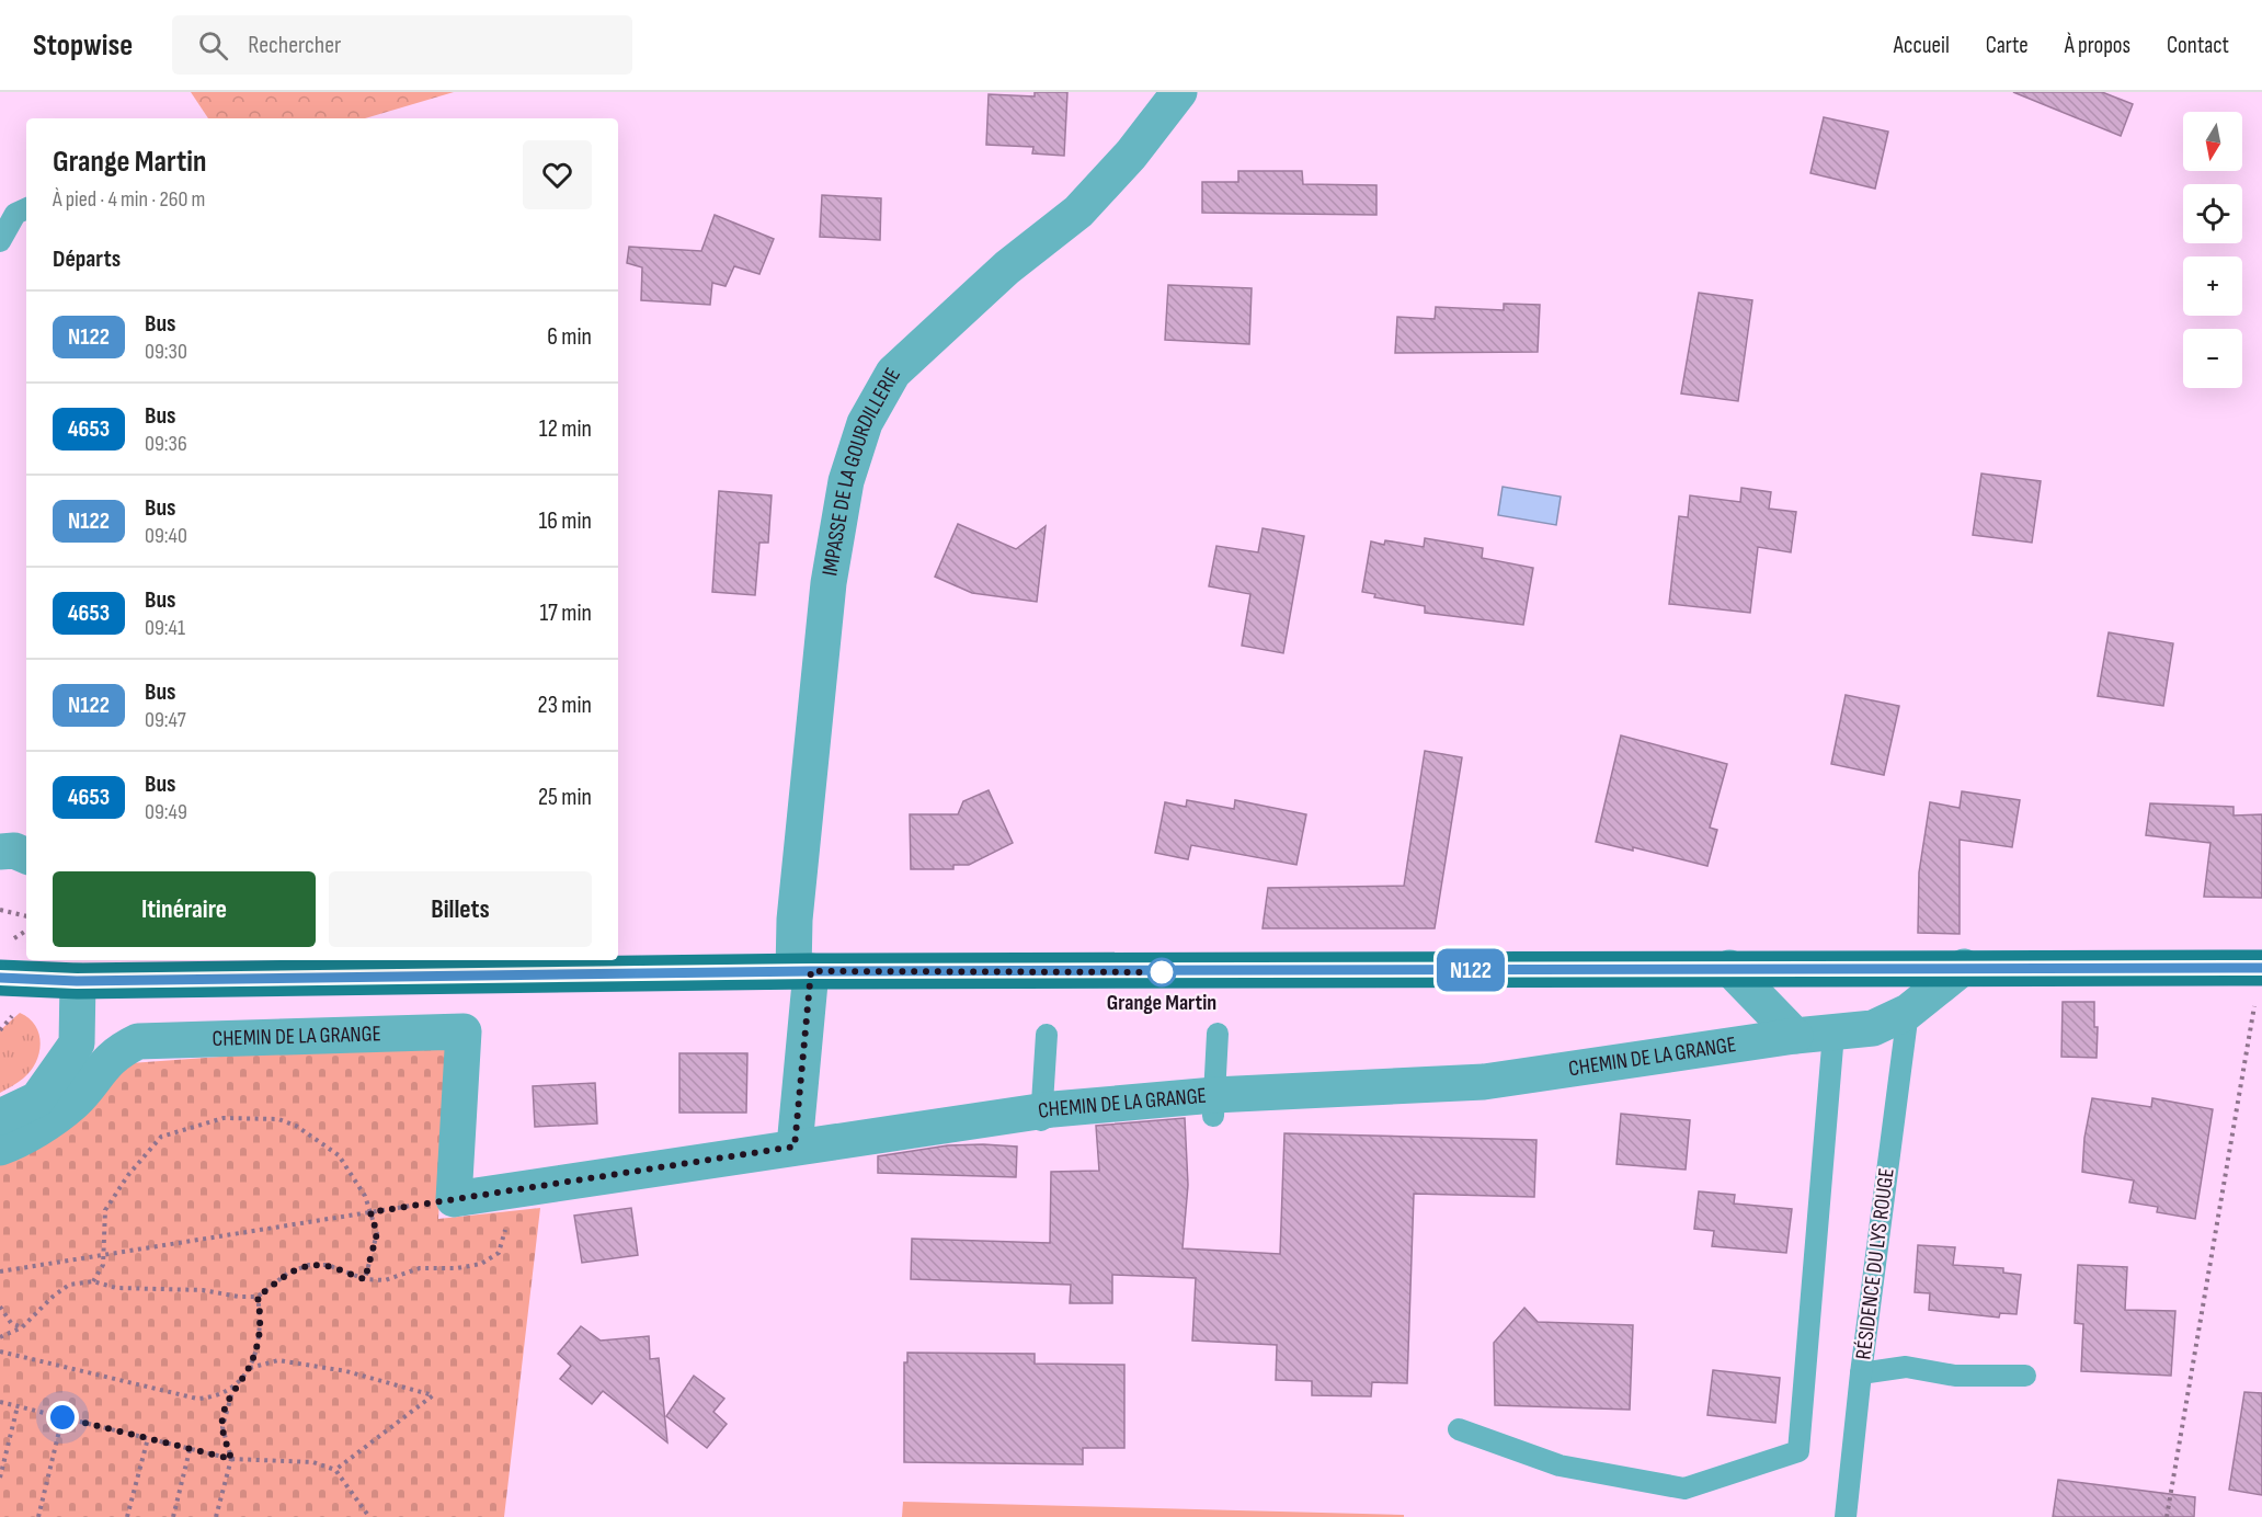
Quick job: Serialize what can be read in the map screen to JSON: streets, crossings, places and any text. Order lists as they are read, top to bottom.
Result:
{
  "streets": {
    "street": ["IMPASSE DE LA GOURDILLERIE", "CHEMIN DE LA GRANGE"],
    "lane": ["RÉSIDENCE DU LYS ROUGE"]
  },
  "crossings": [
    ["IMPASSE DE LA GOURDILLERIE", "CHEMIN DE LA GRANGE"],
    ["CHEMIN DE LA GRANGE", "RÉSIDENCE DU LYS ROUGE"]
  ],
  "places": ["Grange Martin"],
  "lines": ["bus line N122"],
  "north": "bottom",
  "page": {
    "header": "Stopwise",
    "search": "Rechercher",
    "nav": [
      "Accueil",
      "Carte",
      "À propos",
      "Contact"
    ],
    "on_map": "N122",
    "map_buttons": ["+", "−"],
    "heading": [
      ["Grange Martin", "À pied · 4 min · 260 m"],
      "Départs"
    ],
    "list": [
      {
        "mark": "N122",
        "name": "Bus",
        "note": "09:30",
        "value": "6 min"
      },
      {
        "mark": "4653",
        "name": "Bus",
        "note": "09:36",
        "value": "12 min"
      },
      {
        "mark": "N122",
        "name": "Bus",
        "note": "09:40",
        "value": "16 min"
      },
      {
        "mark": "4653",
        "name": "Bus",
        "note": "09:41",
        "value": "17 min"
      },
      {
        "mark": "N122",
        "name": "Bus",
        "note": "09:47",
        "value": "23 min"
      },
      {
        "mark": "4653",
        "name": "Bus",
        "note": "09:49",
        "value": "25 min"
      }
    ],
    "buttons": ["Itinéraire", "Billets"]
  }
}
